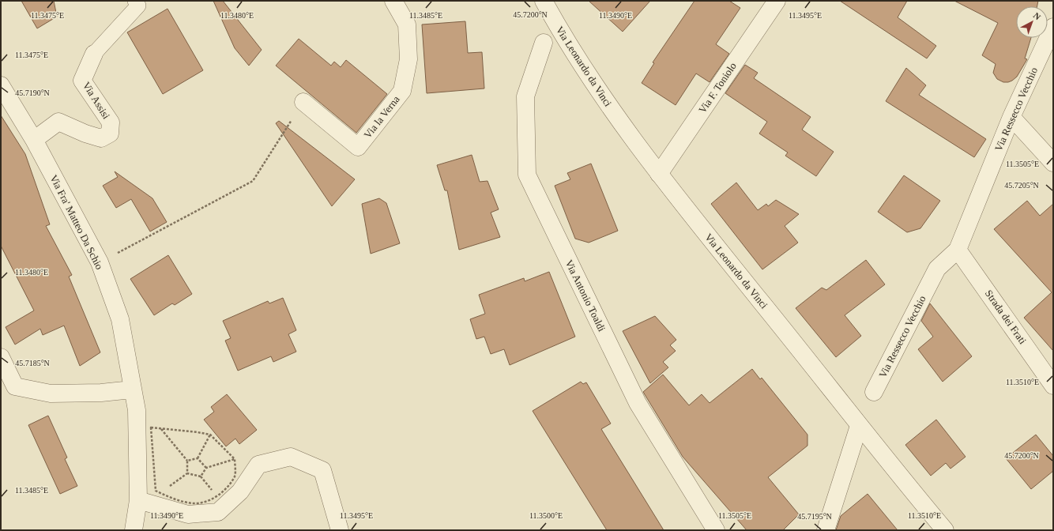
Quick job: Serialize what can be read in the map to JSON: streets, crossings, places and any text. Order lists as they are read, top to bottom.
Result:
{
  "streets": {
    "street": [
      "Via Leonardo da Vinci",
      "Via F. Toniolo",
      "Via Assisi",
      "Via Ressecco Vecchio",
      "Via la Verna",
      "Via Fra' Matteo Da Schio",
      "Via Antonio Toaldi",
      "Strada dei Frati"
    ]
  },
  "crossings": [
    ["Via Leonardo da Vinci", "Via F. Toniolo"],
    ["Via Assisi", "Via Fra' Matteo Da Schio"],
    ["Via Ressecco Vecchio", "Strada dei Frati"]
  ],
  "north": "top right",
  "coordinates": [
    "45.7200°N",
    "11.3475°E",
    "11.3480°E",
    "11.3485°E",
    "11.3490°E",
    "11.3495°E",
    "45.7190°N",
    "11.3505°E",
    "45.7205°N",
    "45.7185°N",
    "11.3510°E",
    "11.3500°E",
    "45.7195°N"
  ]
}
